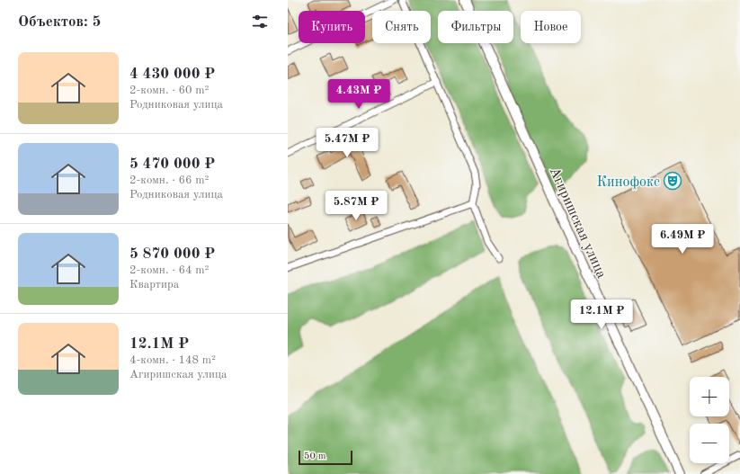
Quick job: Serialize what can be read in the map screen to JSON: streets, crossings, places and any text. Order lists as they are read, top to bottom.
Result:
{
  "streets": {
    "street": ["Агиришская улица"]
  },
  "places": {
    "theatre": ["Кинофокс"]
  },
  "scale_bar": "50 m",
  "page": {
    "heading": "Объектов: 5",
    "chip": [
      "Купить",
      "Снять",
      "Фильтры",
      "Новое"
    ],
    "list": [
      {
        "name": "4 430 000 ₽",
        "note": "2-комн. · 60 m² · Родниковая улица"
      },
      {
        "name": "5 470 000 ₽",
        "note": "2-комн. · 66 m² · Родниковая улица"
      },
      {
        "name": "5 870 000 ₽",
        "note": "2-комн. · 64 m² · Квартира"
      },
      {
        "name": "12.1M ₽",
        "note": "4-комн. · 148 m² · Агиришская улица"
      }
    ],
    "price": [
      "4.43M ₽",
      "5.47M ₽",
      "5.87M ₽",
      "6.49M ₽",
      "12.1M ₽"
    ],
    "map_buttons": ["+", "−"],
    "scale": "50 m"
  }
}
